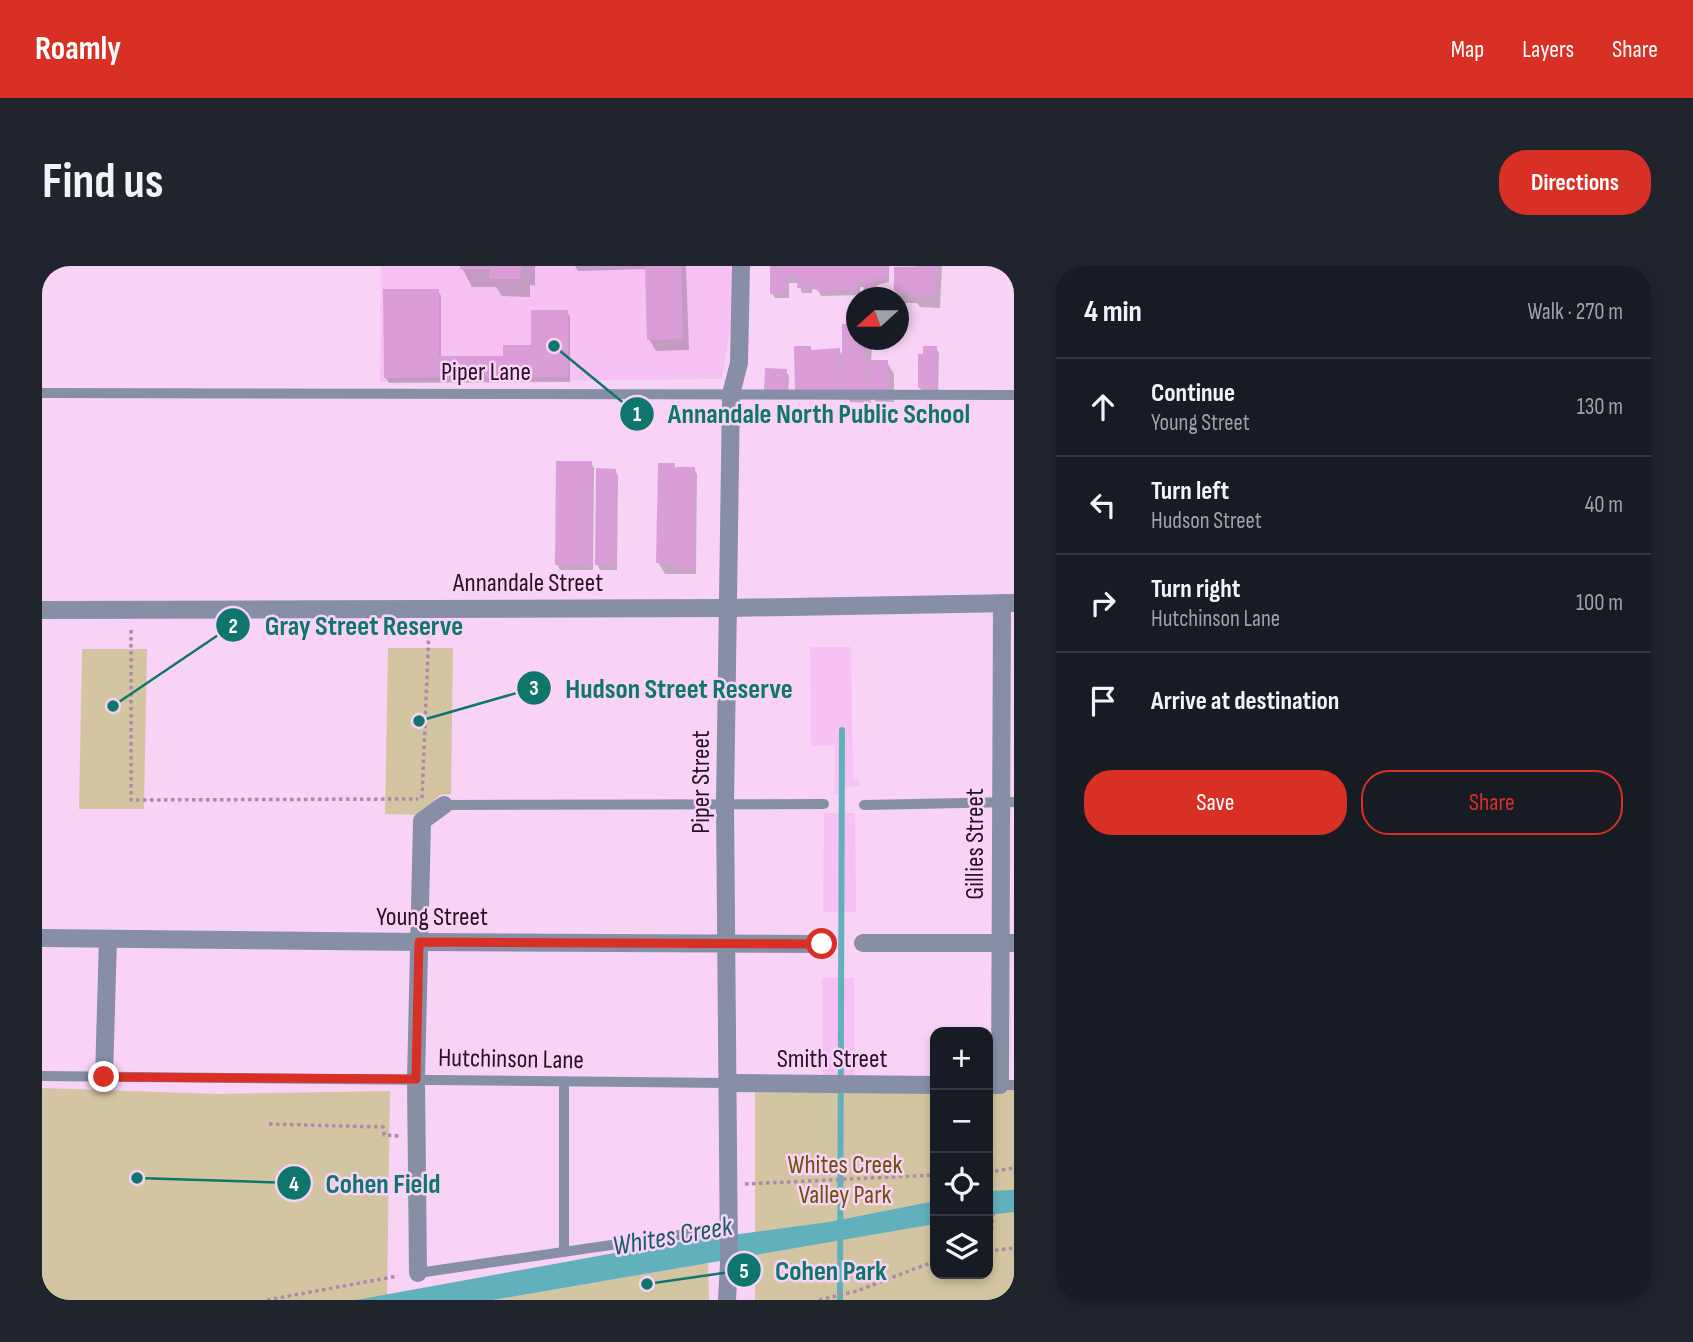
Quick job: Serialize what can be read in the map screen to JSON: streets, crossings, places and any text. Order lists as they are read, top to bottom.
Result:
{
  "streets": {
    "street": [
      "Annandale Street",
      "Piper Street",
      "Gillies Street",
      "Young Street",
      "Smith Street"
    ],
    "lane": ["Piper Lane", "Hutchinson Lane"]
  },
  "crossings": [
    ["Piper Lane", "Piper Street"],
    ["Annandale Street", "Piper Street"],
    ["Annandale Street", "Gillies Street"],
    ["Piper Street", "Young Street"],
    ["Piper Street", "Hutchinson Lane"],
    ["Piper Street", "Smith Street"],
    ["Hutchinson Lane", "Smith Street"]
  ],
  "water": ["Whites Creek"],
  "parks": ["Whites Creek Valley Park"],
  "places": [
    "Annandale North Public School",
    "Gray Street Reserve",
    "Hudson Street Reserve",
    "Cohen Field",
    "Cohen Park"
  ],
  "north": "left",
  "page": {
    "header": "Roamly",
    "nav": ["Map", "Layers", "Share"],
    "buttons": [
      "Directions",
      ["Save", "Share"]
    ],
    "title": "Find us",
    "heading": ["4 min", "Walk · 270 m"],
    "list": [
      ["Continue", "Young Street", "130 m"],
      ["Turn left", "Hudson Street", "40 m"],
      ["Turn right", "Hutchinson Lane", "100 m"],
      "Arrive at destination"
    ],
    "map_buttons": ["+", "−"]
  }
}
